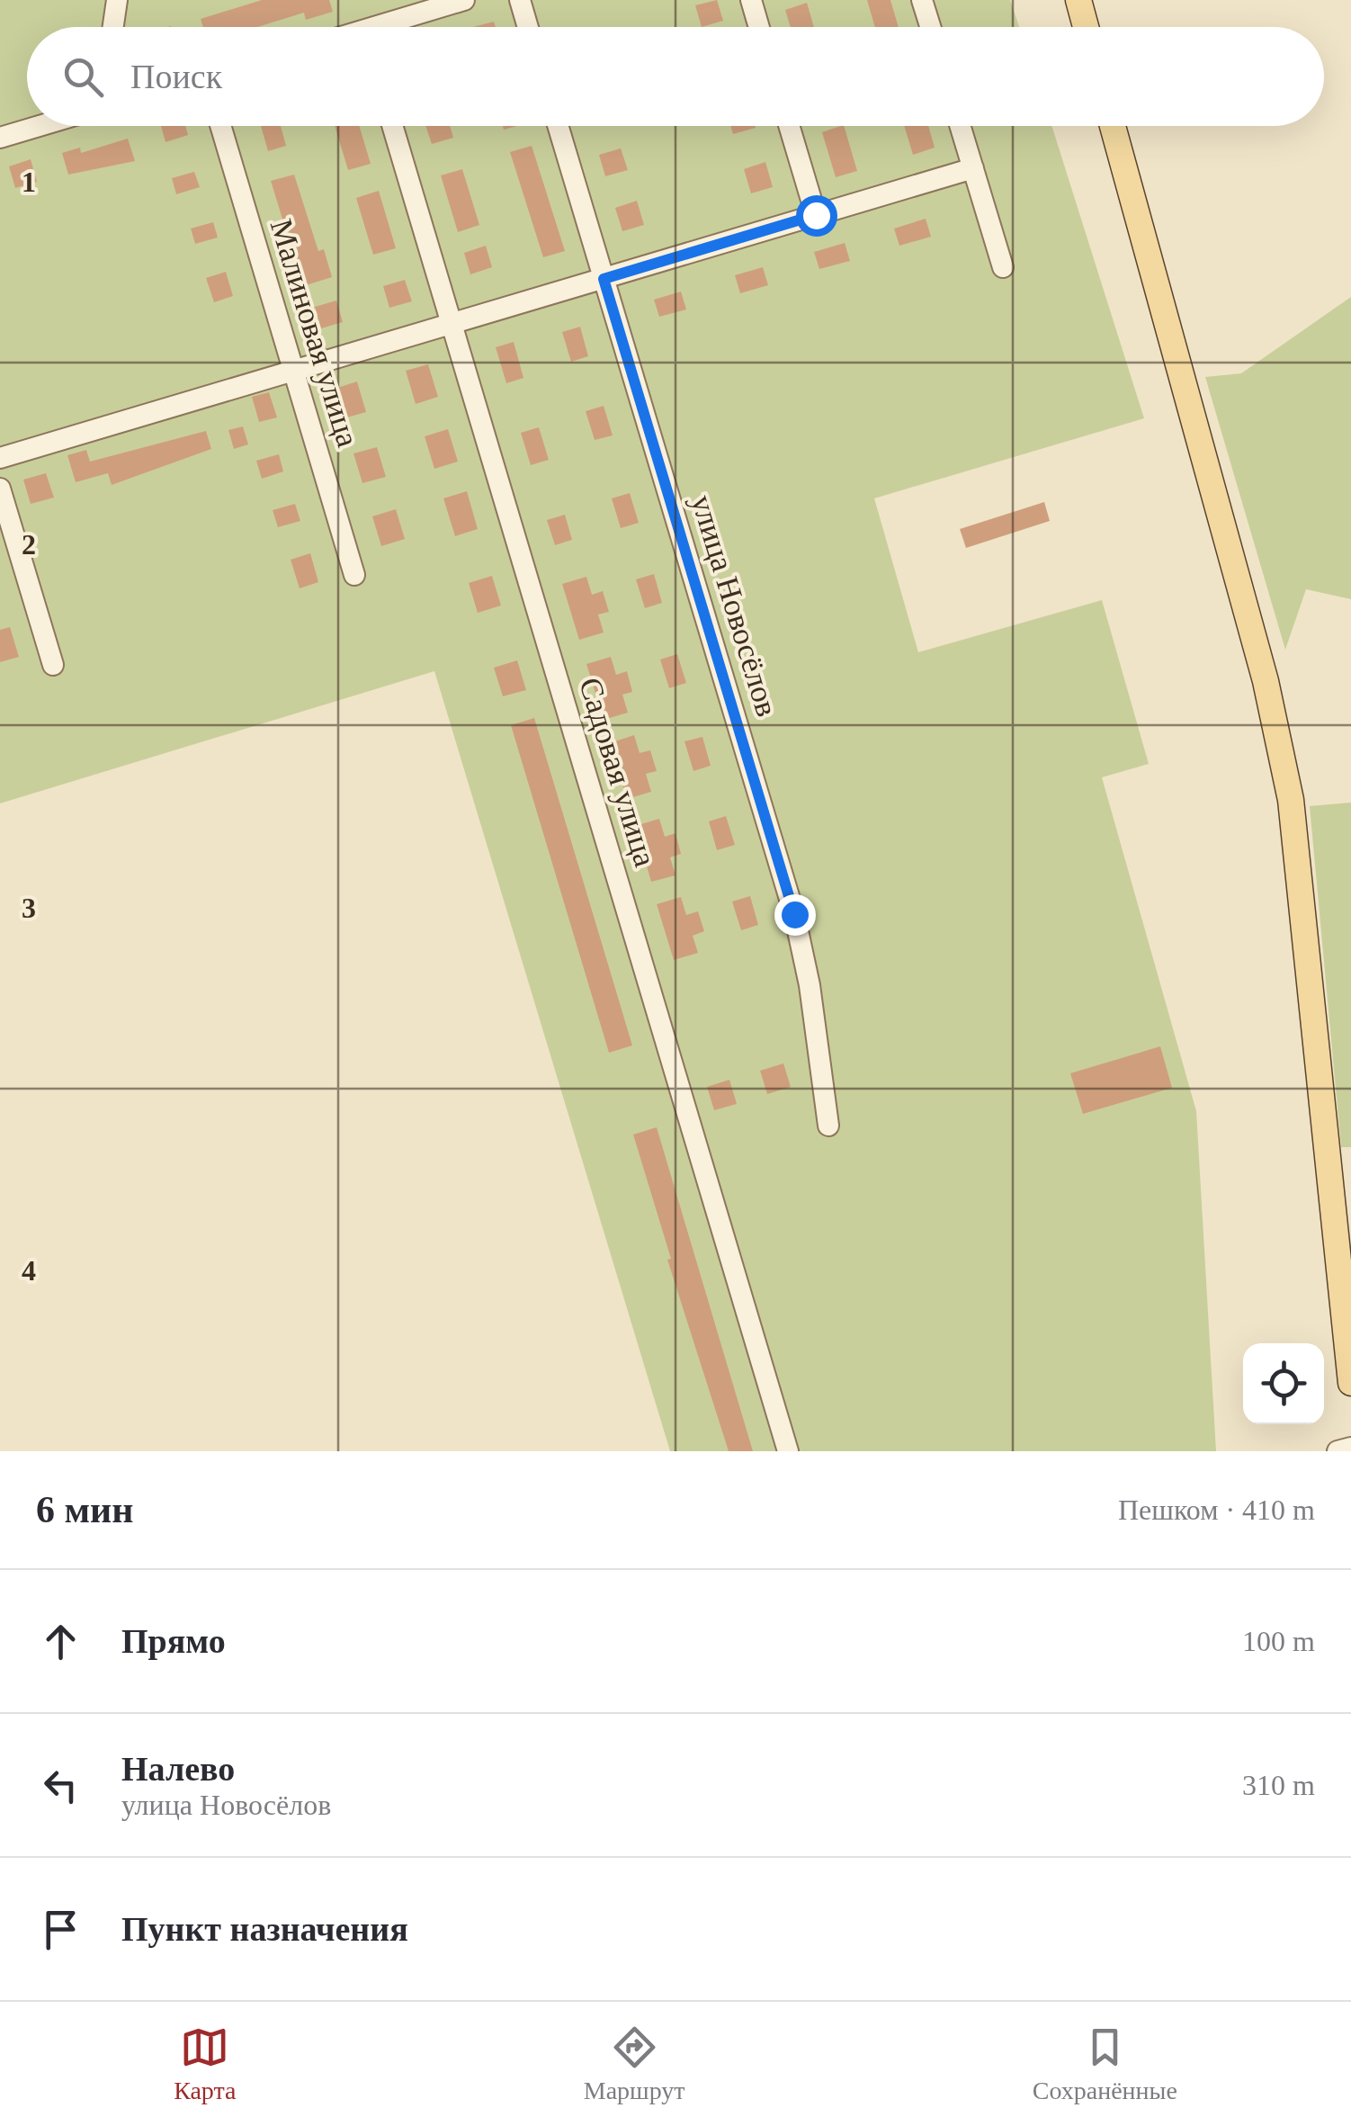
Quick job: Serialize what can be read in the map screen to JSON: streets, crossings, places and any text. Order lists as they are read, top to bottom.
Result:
{
  "streets": {
    "street": ["Малиновая улица", "улица Новосёлов", "Садовая улица"]
  },
  "page": {
    "search": "Поиск",
    "heading": ["6 мин", "Пешком · 410 m"],
    "list": [
      ["Прямо", "100 m"],
      ["Налево", "улица Новосёлов", "310 m"],
      "Пункт назначения"
    ],
    "nav": ["Карта", "Маршрут", "Сохранённые"]
  },
  "grid": {
    "rows": [
      "1",
      "2",
      "3",
      "4"
    ]
  }
}
